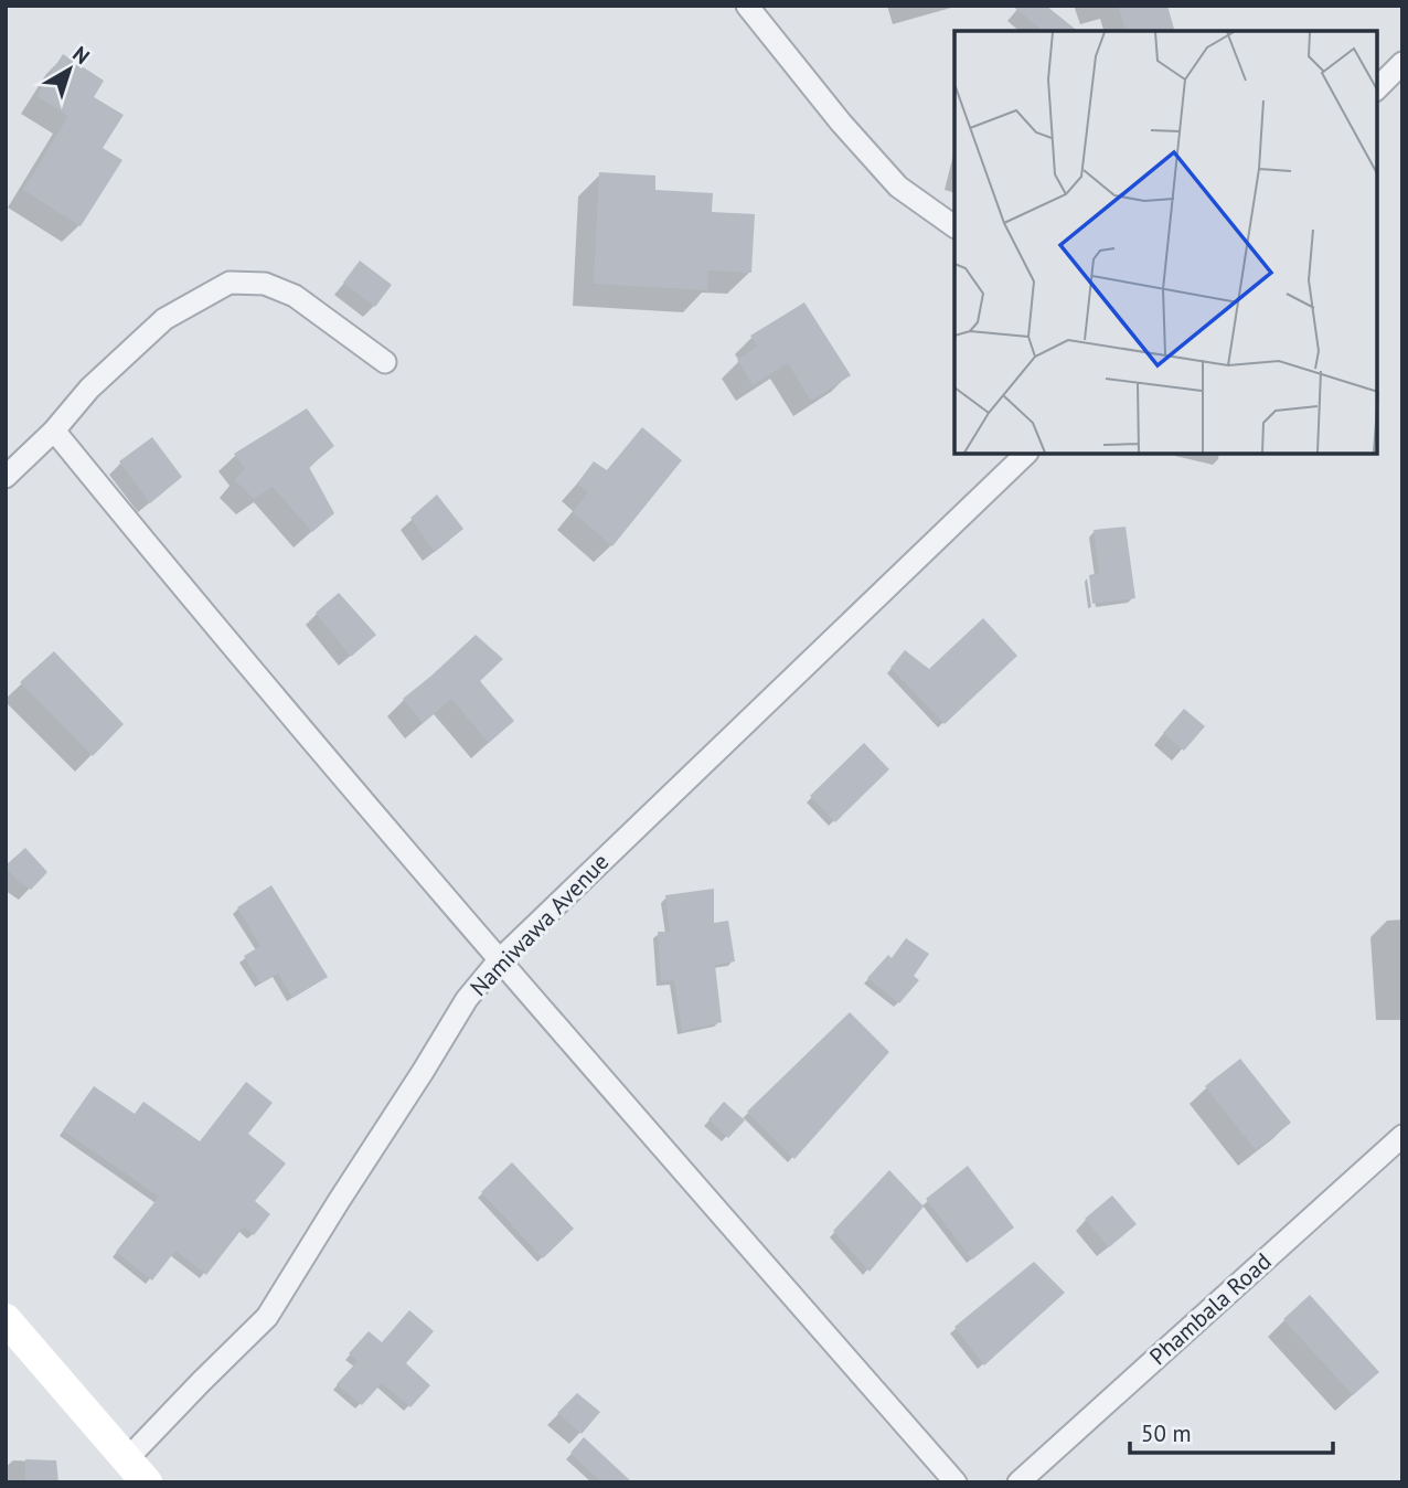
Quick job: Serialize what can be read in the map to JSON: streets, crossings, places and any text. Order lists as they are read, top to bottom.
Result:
{
  "streets": {
    "street": ["Namiwawa Avenue", "Phambala Road"]
  },
  "scale_bar": "50 m",
  "north": "top right"
}
